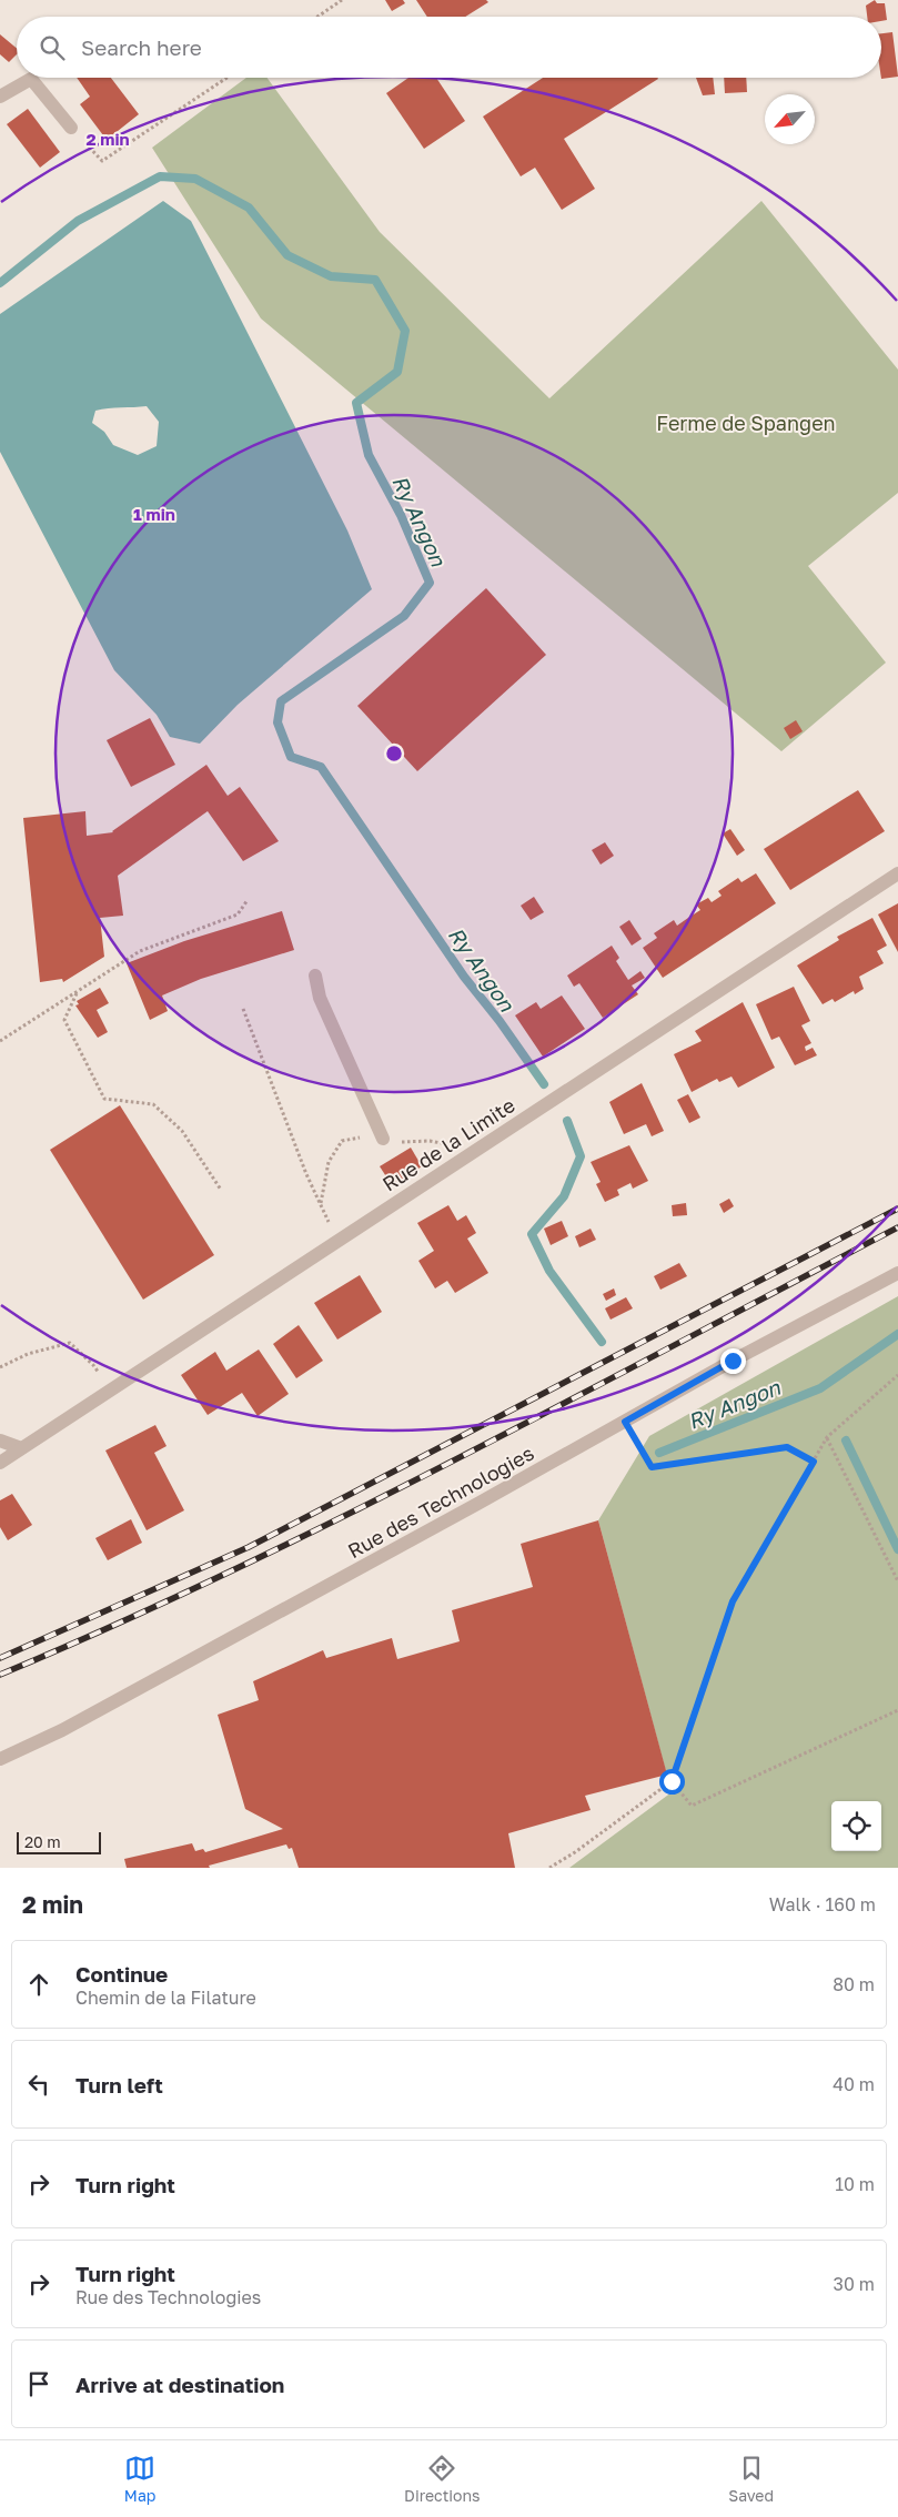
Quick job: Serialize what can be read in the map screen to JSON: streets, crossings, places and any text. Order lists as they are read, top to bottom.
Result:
{
  "streets": {
    "street": ["Rue de la Limite", "Rue des Technologies"]
  },
  "water": ["Ry Angon"],
  "parks": ["Ferme de Spangen"],
  "scale_bar": "20 m",
  "north": "bottom left",
  "page": {
    "search": "Search here",
    "scale": "20 m",
    "heading": ["2 min", "Walk · 160 m"],
    "list": [
      ["Continue", "Chemin de la Filature", "80 m"],
      ["Turn left", "40 m"],
      ["Turn right", "10 m"],
      ["Turn right", "Rue des Technologies", "30 m"],
      "Arrive at destination"
    ],
    "nav": ["Map", "Directions", "Saved"]
  },
  "rings": ["2 min", "1 min"]
}
